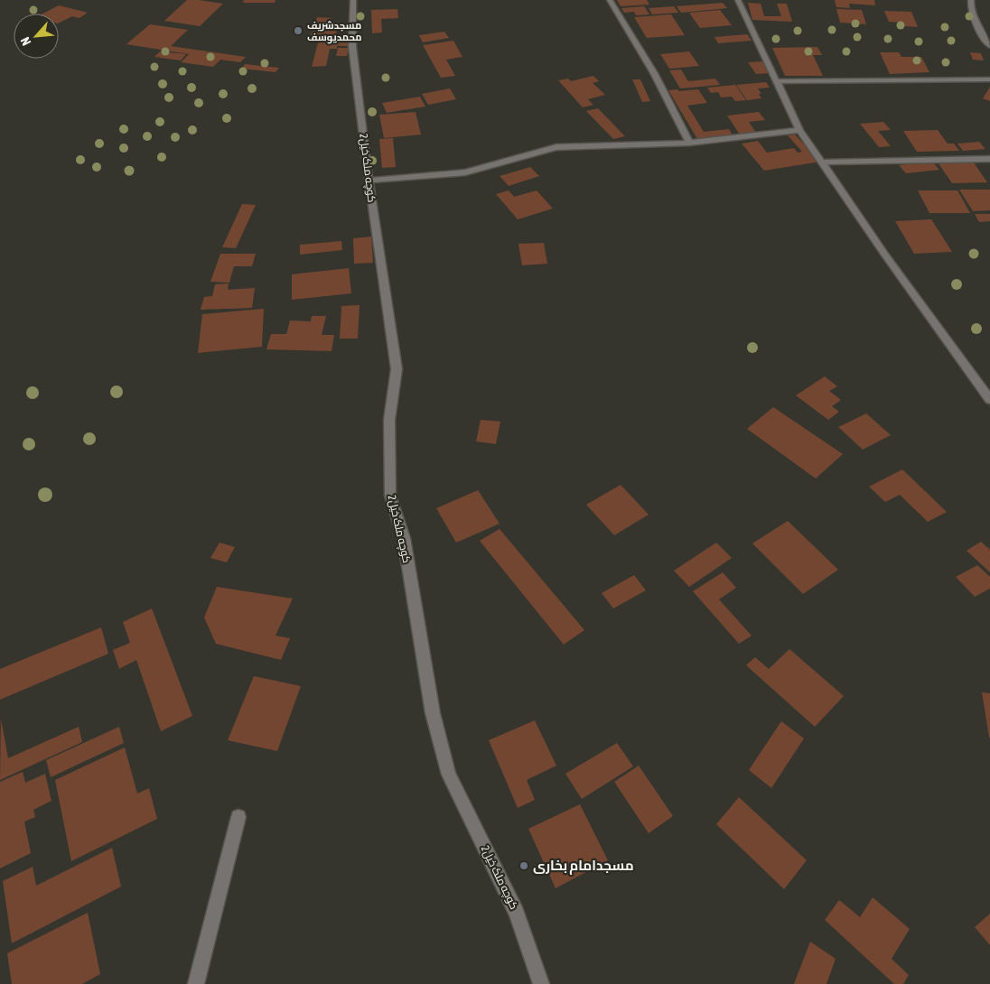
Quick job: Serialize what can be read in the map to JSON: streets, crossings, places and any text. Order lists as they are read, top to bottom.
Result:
{
  "streets": {
    "street": ["کوچه ملک خیل2"]
  },
  "places": ["مسجدشریف محمدیوسف", "مسجدامام بخاری"],
  "north": "bottom left"
}
